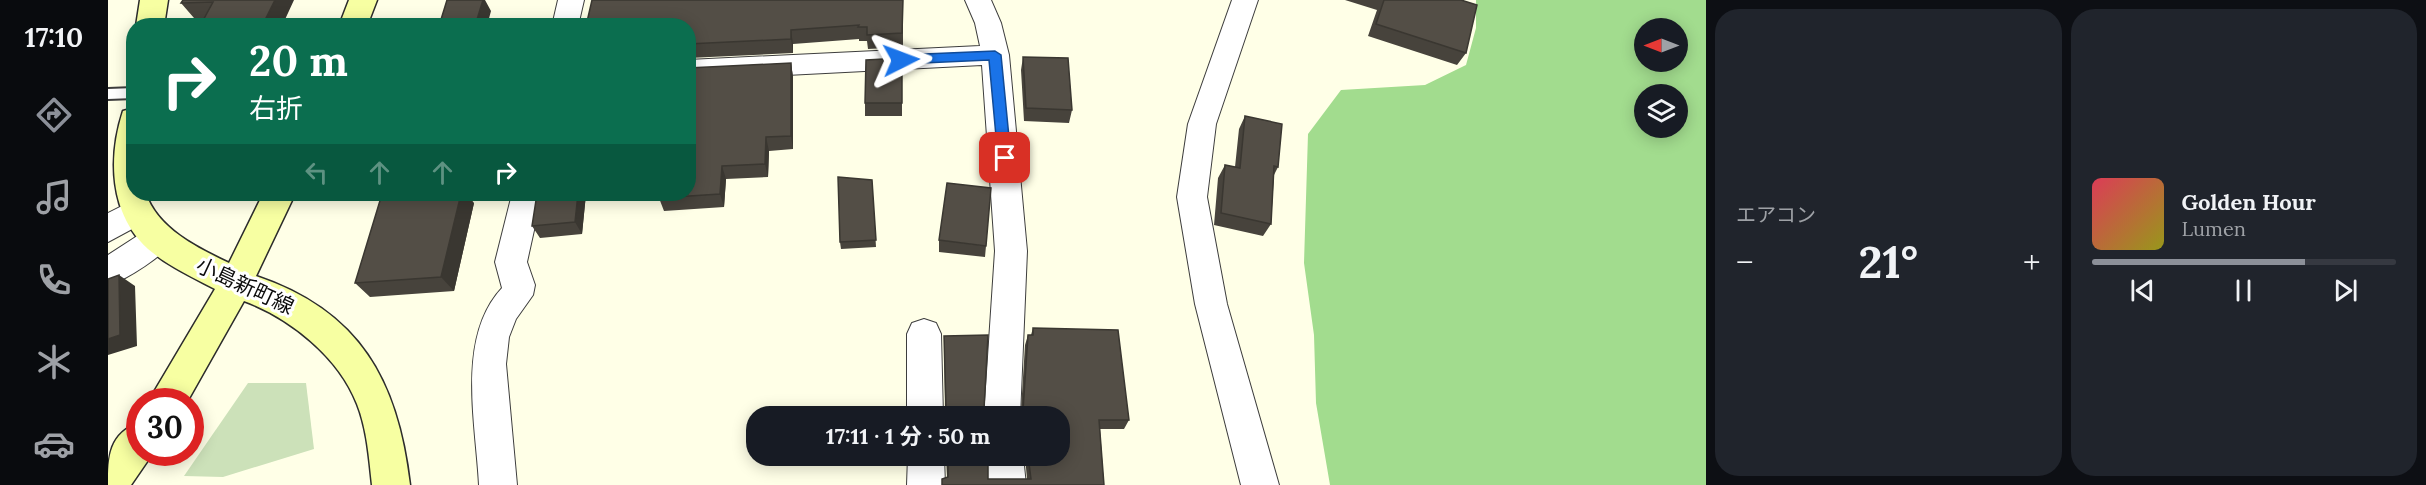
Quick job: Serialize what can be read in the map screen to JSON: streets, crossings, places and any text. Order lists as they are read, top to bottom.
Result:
{
  "streets": {
    "main road": ["小島新町線"]
  },
  "north": "left",
  "page": {
    "tabs": "17:10",
    "tile": "エアコン",
    "turn": ["20 m", "右折"],
    "song": ["Golden Hour", "Lumen"],
    "heat": ["−", "21°", "+"],
    "limit": "30",
    "trip": "17:11 · 1 分 · 50 m"
  }
}
